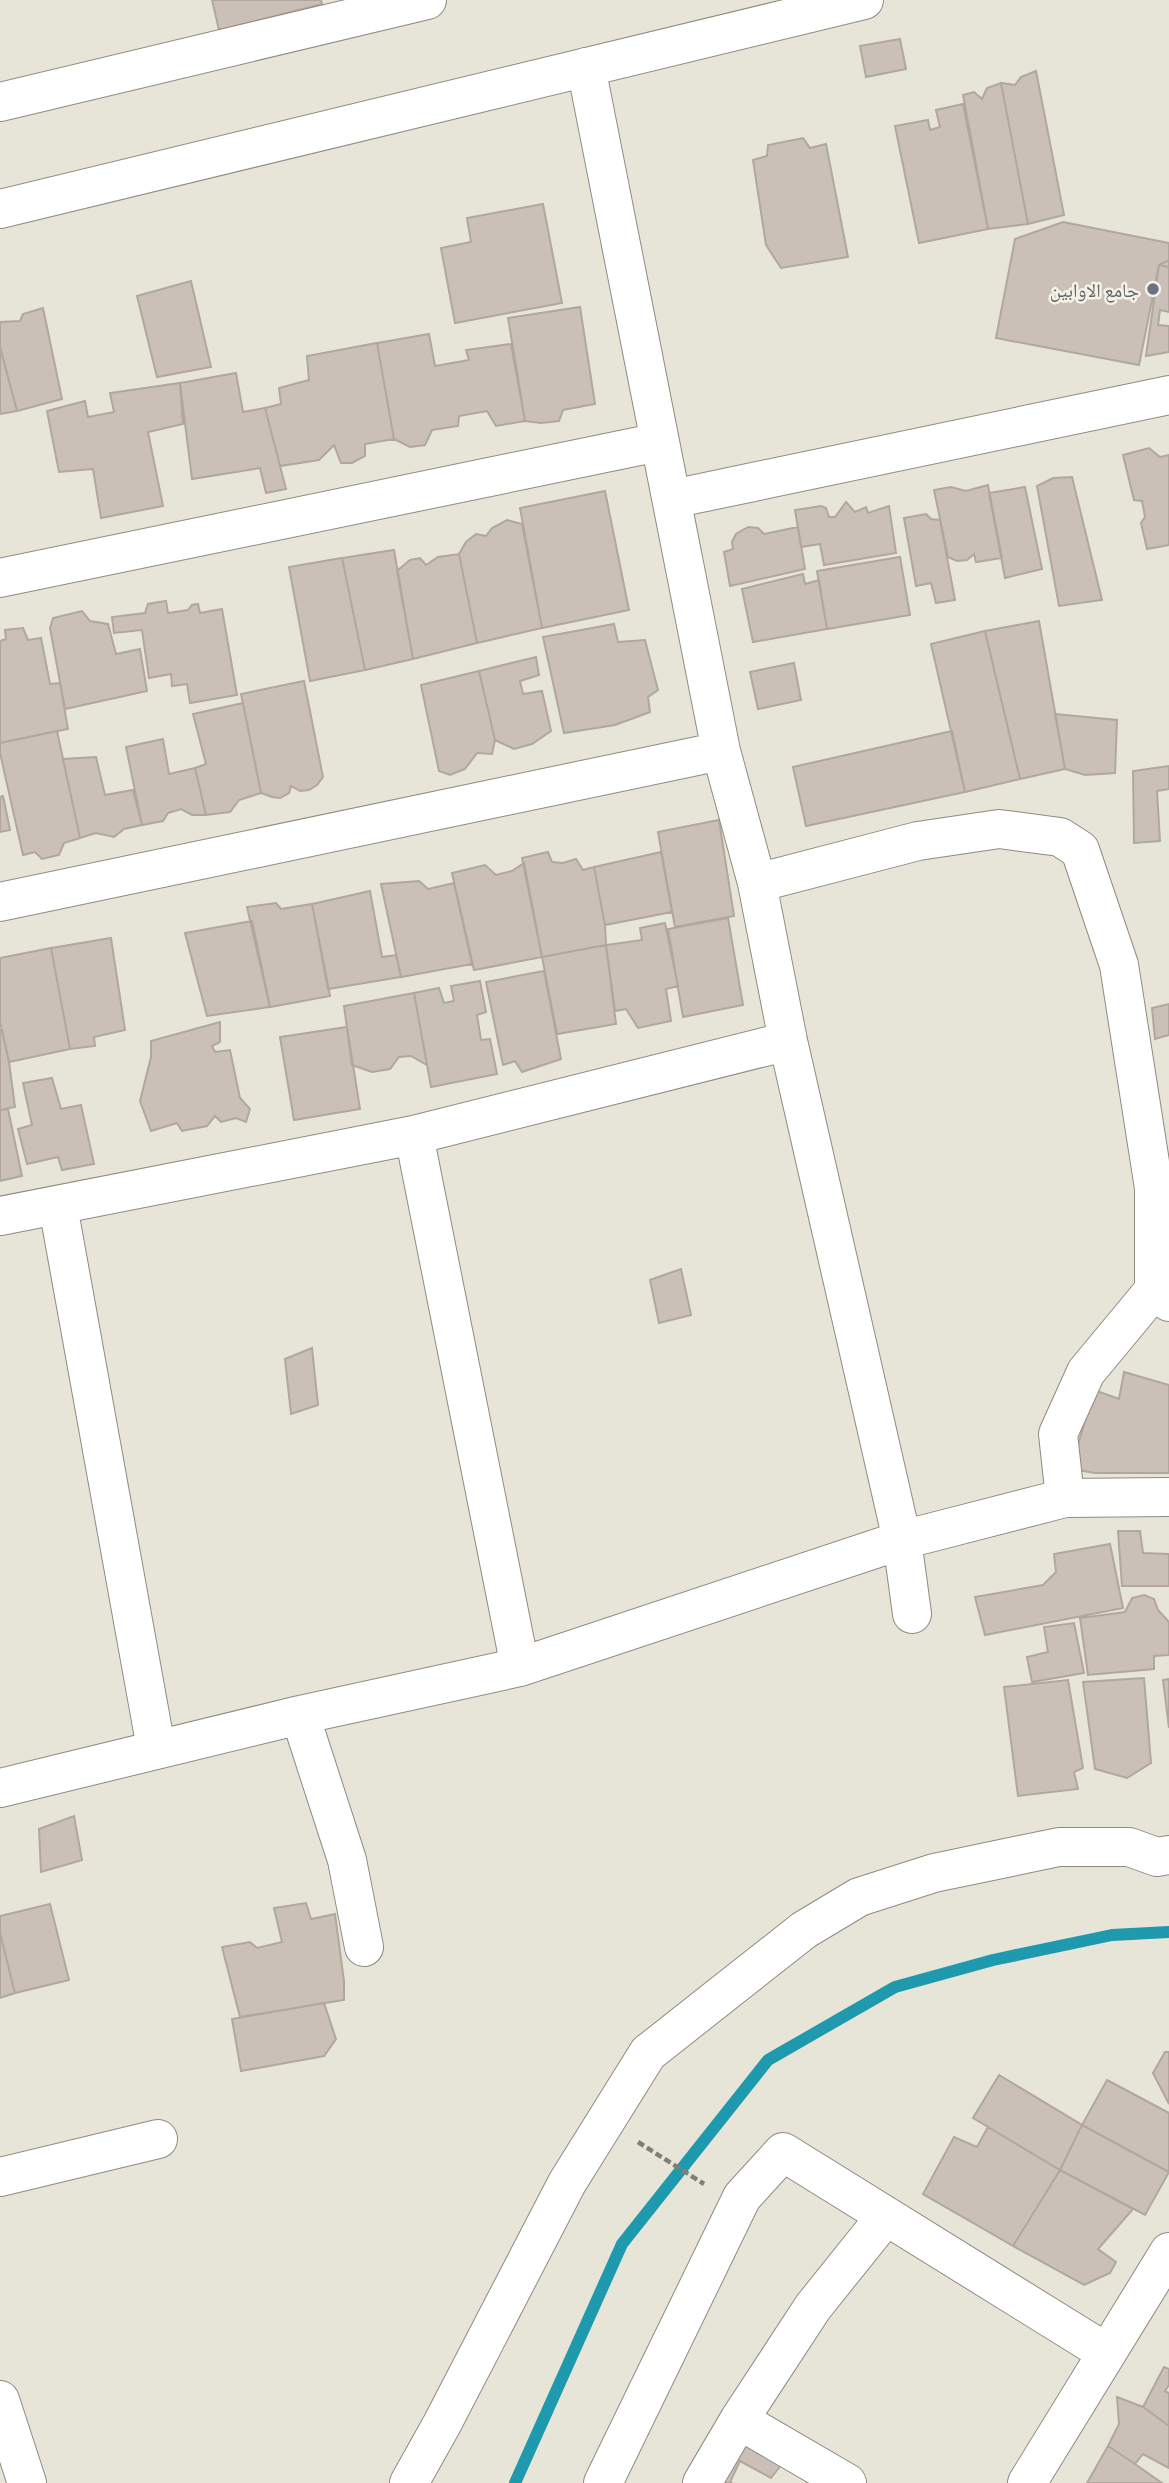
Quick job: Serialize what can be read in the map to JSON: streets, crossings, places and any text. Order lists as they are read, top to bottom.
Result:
{
  "places": ["جامع الاوابين"]
}
